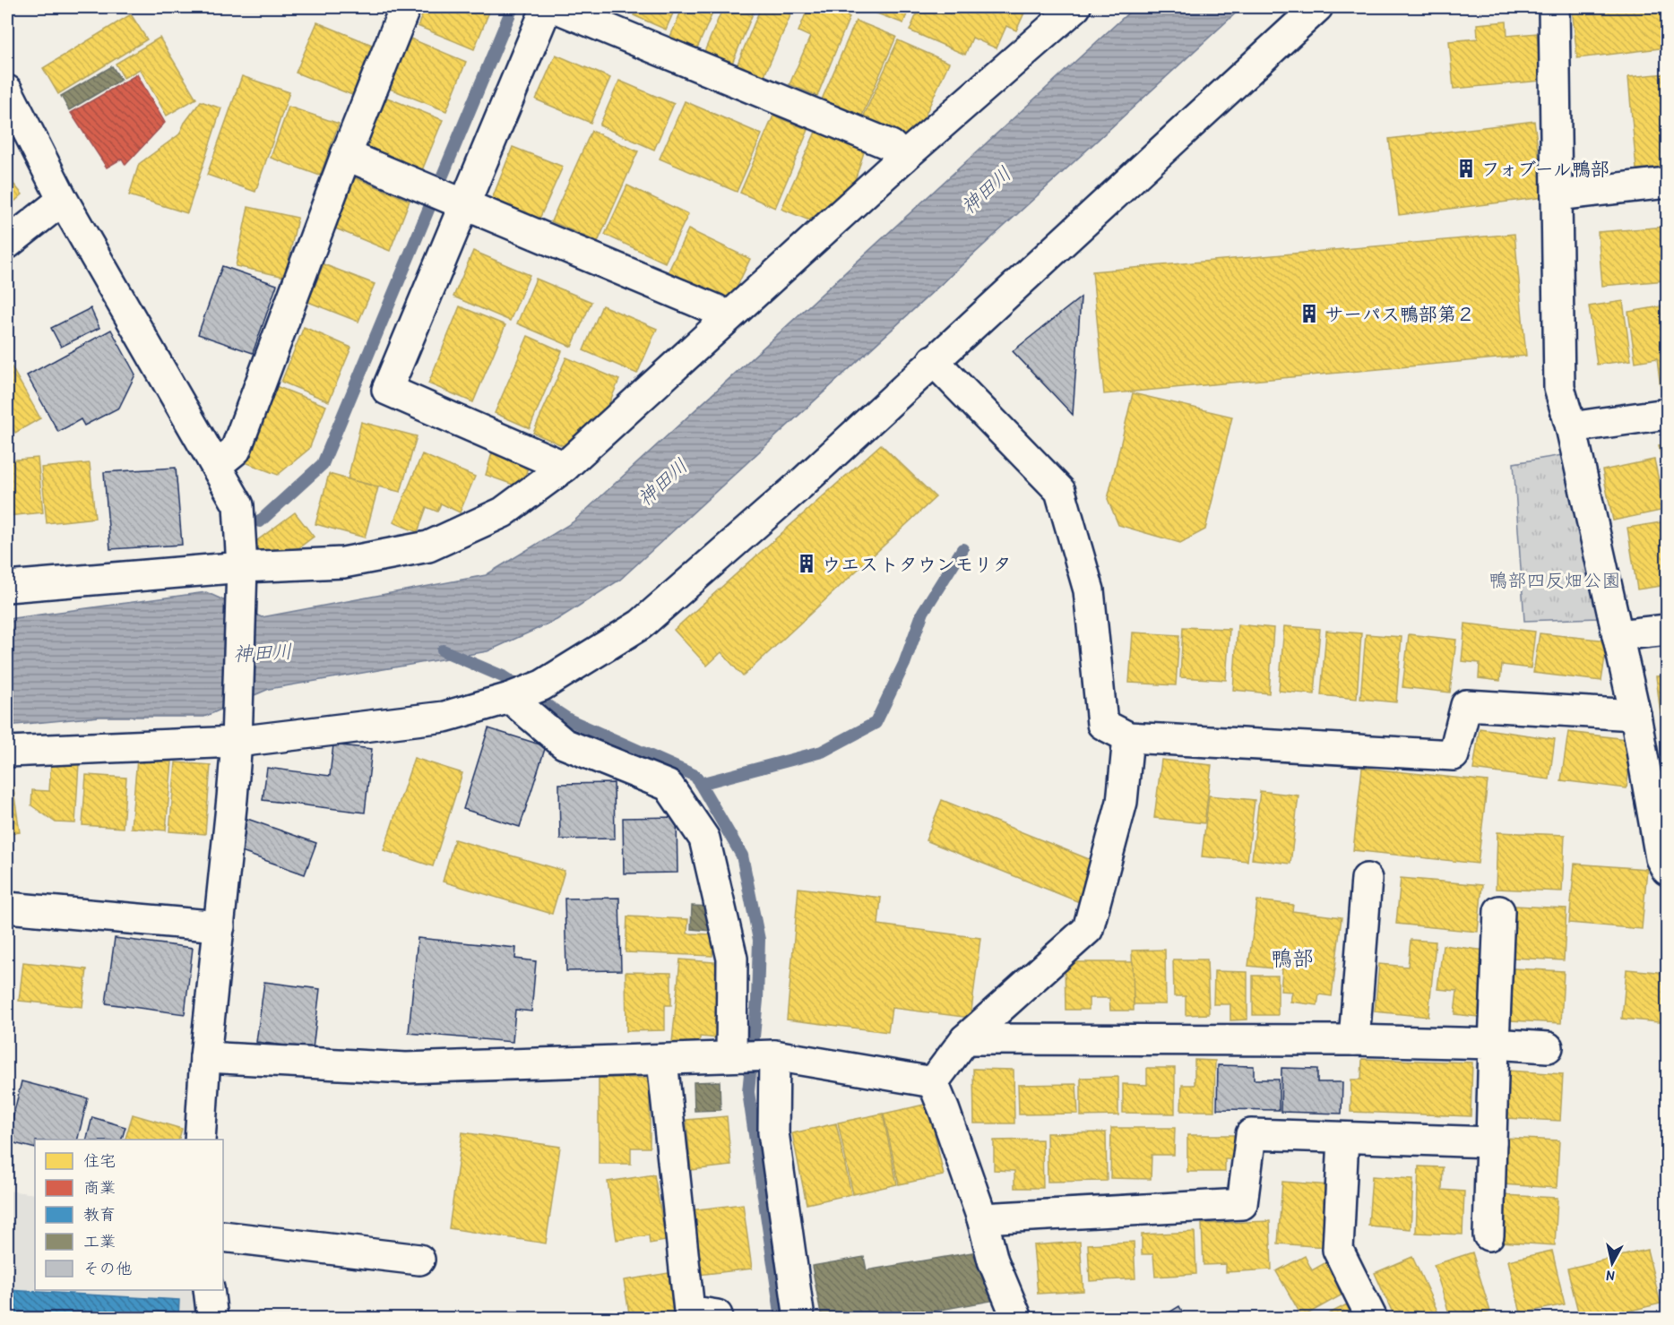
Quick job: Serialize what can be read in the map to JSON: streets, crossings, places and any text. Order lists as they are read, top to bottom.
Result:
{
  "districts": ["鴨部"],
  "water": ["神田川"],
  "parks": ["鴨部四反畑公園"],
  "places": {
    "building": ["フォブール鴨部", "サーパス鴨部第２", "ウエストタウンモリタ"]
  },
  "legend": [
    "住宅",
    "商業",
    "教育",
    "工業",
    "その他"
  ],
  "north": "bottom"
}
